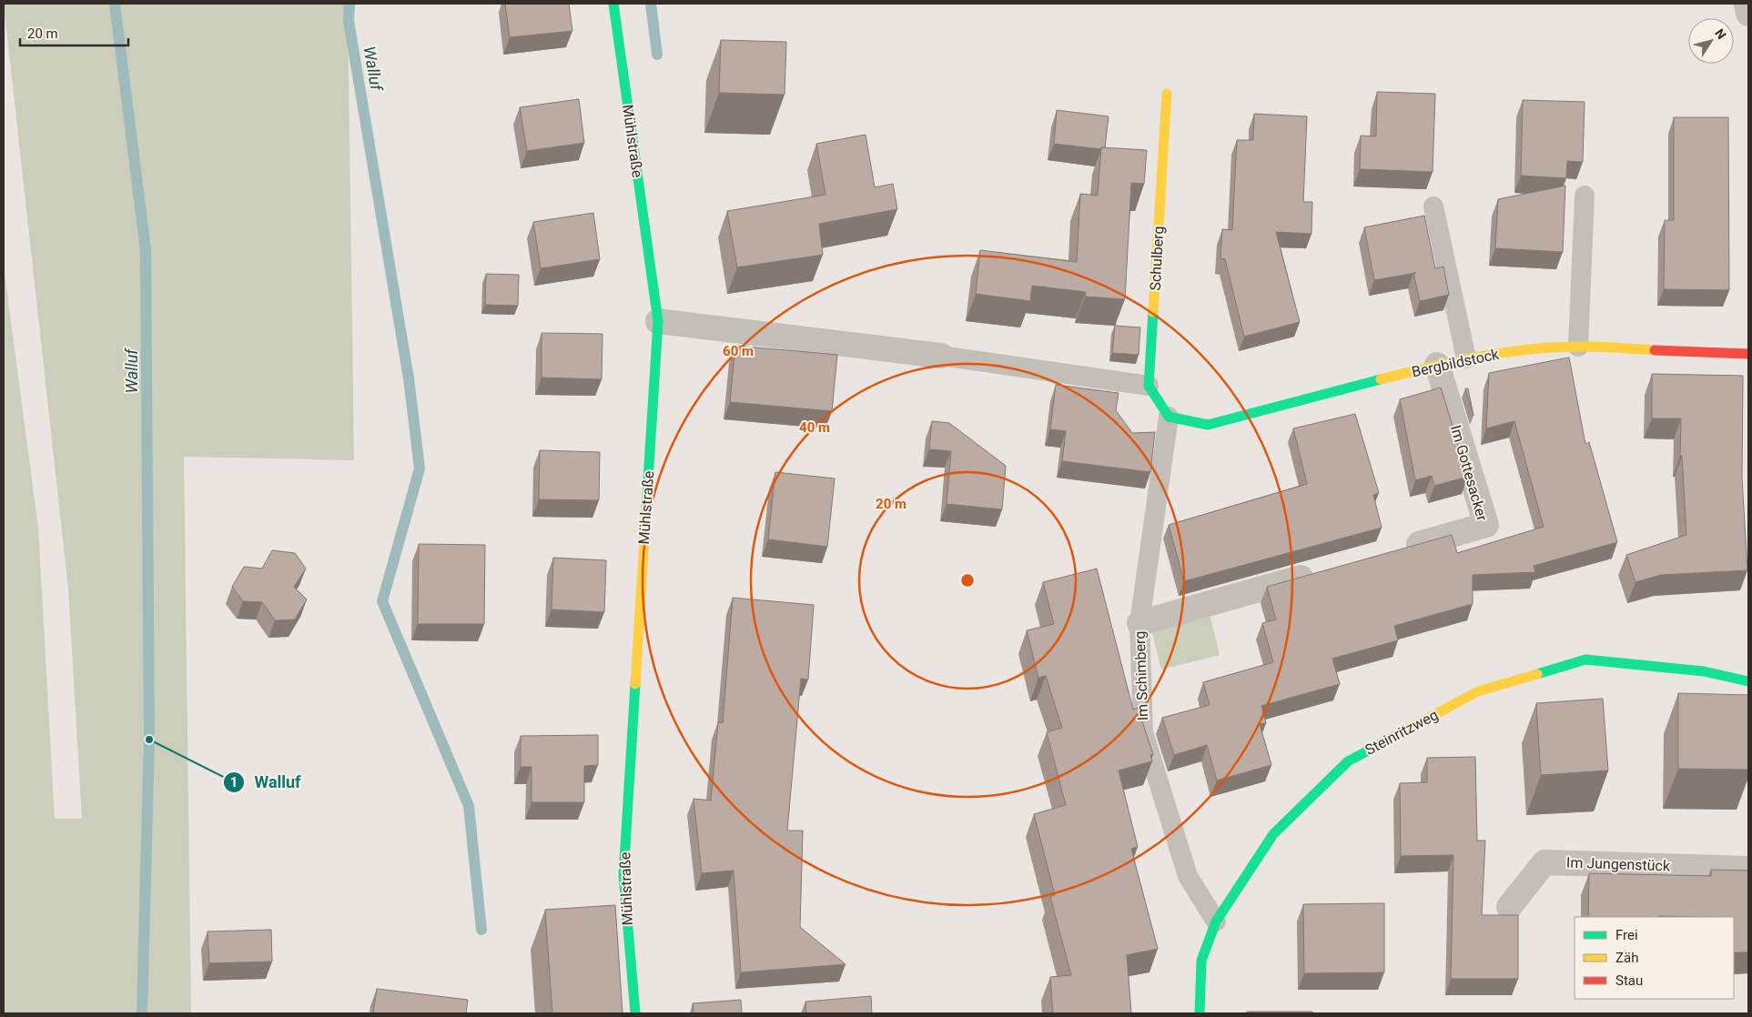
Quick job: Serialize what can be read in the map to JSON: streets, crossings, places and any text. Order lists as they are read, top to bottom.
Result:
{
  "streets": {
    "street": [
      "Mühlstraße",
      "Schulberg",
      "Bergbildstock",
      "Im Gottesacker",
      "Steinritzweg",
      "Im Jungenstück"
    ],
    "lane": ["Im Schimberg"]
  },
  "crossings": [
    ["Bergbildstock", "Im Gottesacker"],
    ["Bergbildstock", "Im Schimberg"],
    ["Im Schimberg", "Steinritzweg"]
  ],
  "water": ["Walluf"],
  "places": ["Walluf"],
  "legend": ["Frei", "Zäh", "Stau"],
  "scale_bar": "20 m",
  "north": "top right",
  "rings": ["60 m", "40 m", "20 m"]
}
